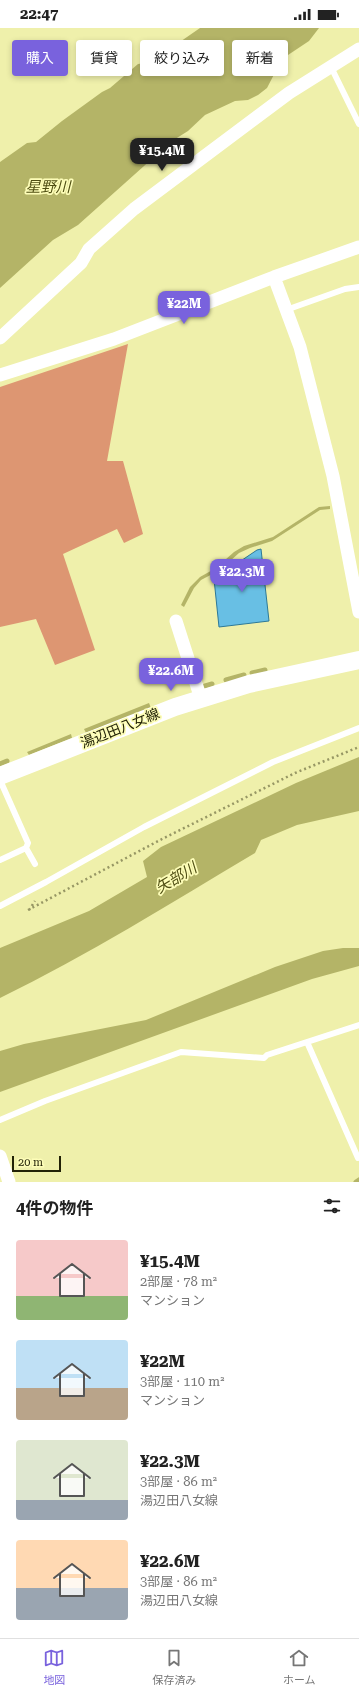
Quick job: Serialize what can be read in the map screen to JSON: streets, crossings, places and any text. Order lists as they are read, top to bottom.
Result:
{
  "streets": {
    "main road": ["湯辺田八女線"]
  },
  "water": ["星野川", "矢部川"],
  "scale_bar": "20 m",
  "page": {
    "status": "22:47",
    "chip": [
      "購入",
      "賃貸",
      "絞り込み",
      "新着"
    ],
    "price": [
      "¥15.4M",
      "¥22M",
      "¥22.3M",
      "¥22.6M"
    ],
    "scale": "20 m",
    "heading": "4件の物件",
    "list": [
      {
        "name": "¥15.4M",
        "note": "2部屋 · 78 m² · マンション"
      },
      {
        "name": "¥22M",
        "note": "3部屋 · 110 m² · マンション"
      },
      {
        "name": "¥22.3M",
        "note": "3部屋 · 86 m² · 湯辺田八女線"
      },
      {
        "name": "¥22.6M",
        "note": "3部屋 · 86 m² · 湯辺田八女線"
      }
    ],
    "tabs": ["地図", "保存済み", "ホーム"]
  }
}
